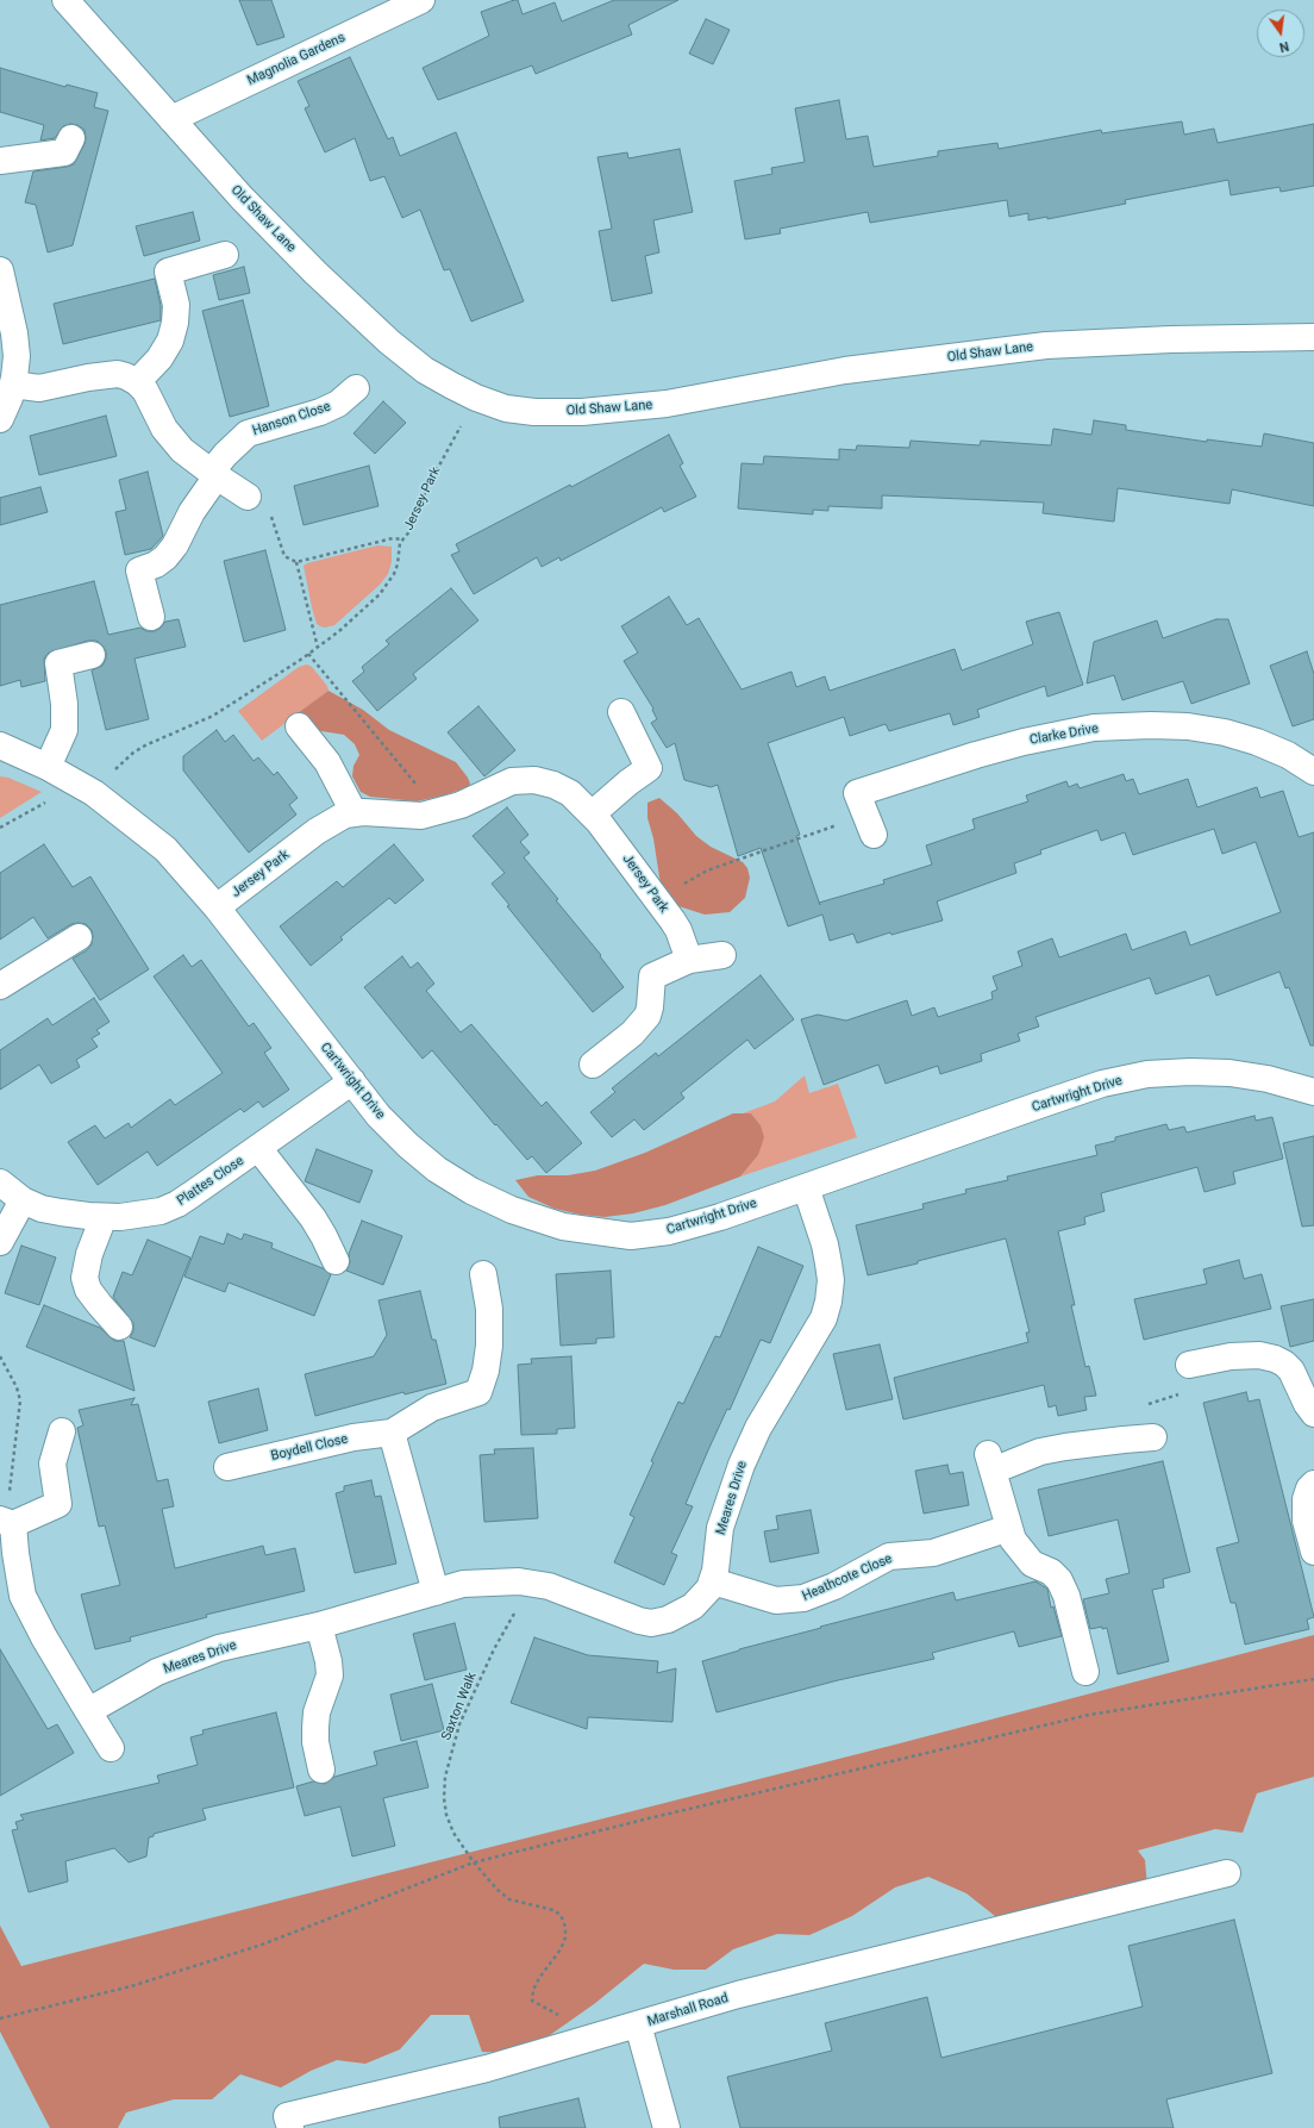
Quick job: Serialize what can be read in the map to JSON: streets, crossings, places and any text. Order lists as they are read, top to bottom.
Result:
{
  "streets": {
    "street": [
      "Magnolia Gardens",
      "Old Shaw Lane",
      "Hanson Close",
      "Jersey Park",
      "Clarke Drive",
      "Cartwright Drive",
      "Plattes Close",
      "Boydell Close",
      "Meares Drive",
      "Heathcote Close",
      "Marshall Road"
    ],
    "path": ["Saxton Walk"]
  },
  "crossings": [
    ["Magnolia Gardens", "Old Shaw Lane"],
    ["Old Shaw Lane", "Jersey Park"],
    ["Jersey Park", "Cartwright Drive"],
    ["Cartwright Drive", "Plattes Close"],
    ["Cartwright Drive", "Meares Drive"],
    ["Meares Drive", "Heathcote Close"],
    ["Meares Drive", "Saxton Walk"],
    ["Saxton Walk", "Marshall Road"]
  ],
  "north": "bottom"
}
